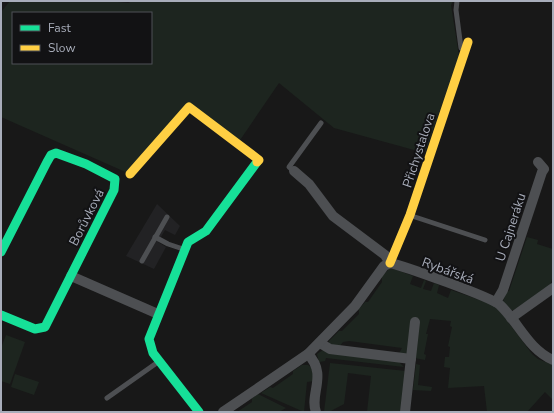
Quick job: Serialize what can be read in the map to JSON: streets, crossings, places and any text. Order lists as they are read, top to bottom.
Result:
{
  "streets": {
    "street": [
      "Přichystalova",
      "Borůvková",
      "U Cajneráku",
      "Rybářská"
    ]
  },
  "crossings": [
    ["Přichystalova", "Rybářská"],
    ["U Cajneráku", "Rybářská"]
  ],
  "legend": ["Fast", "Slow"]
}
